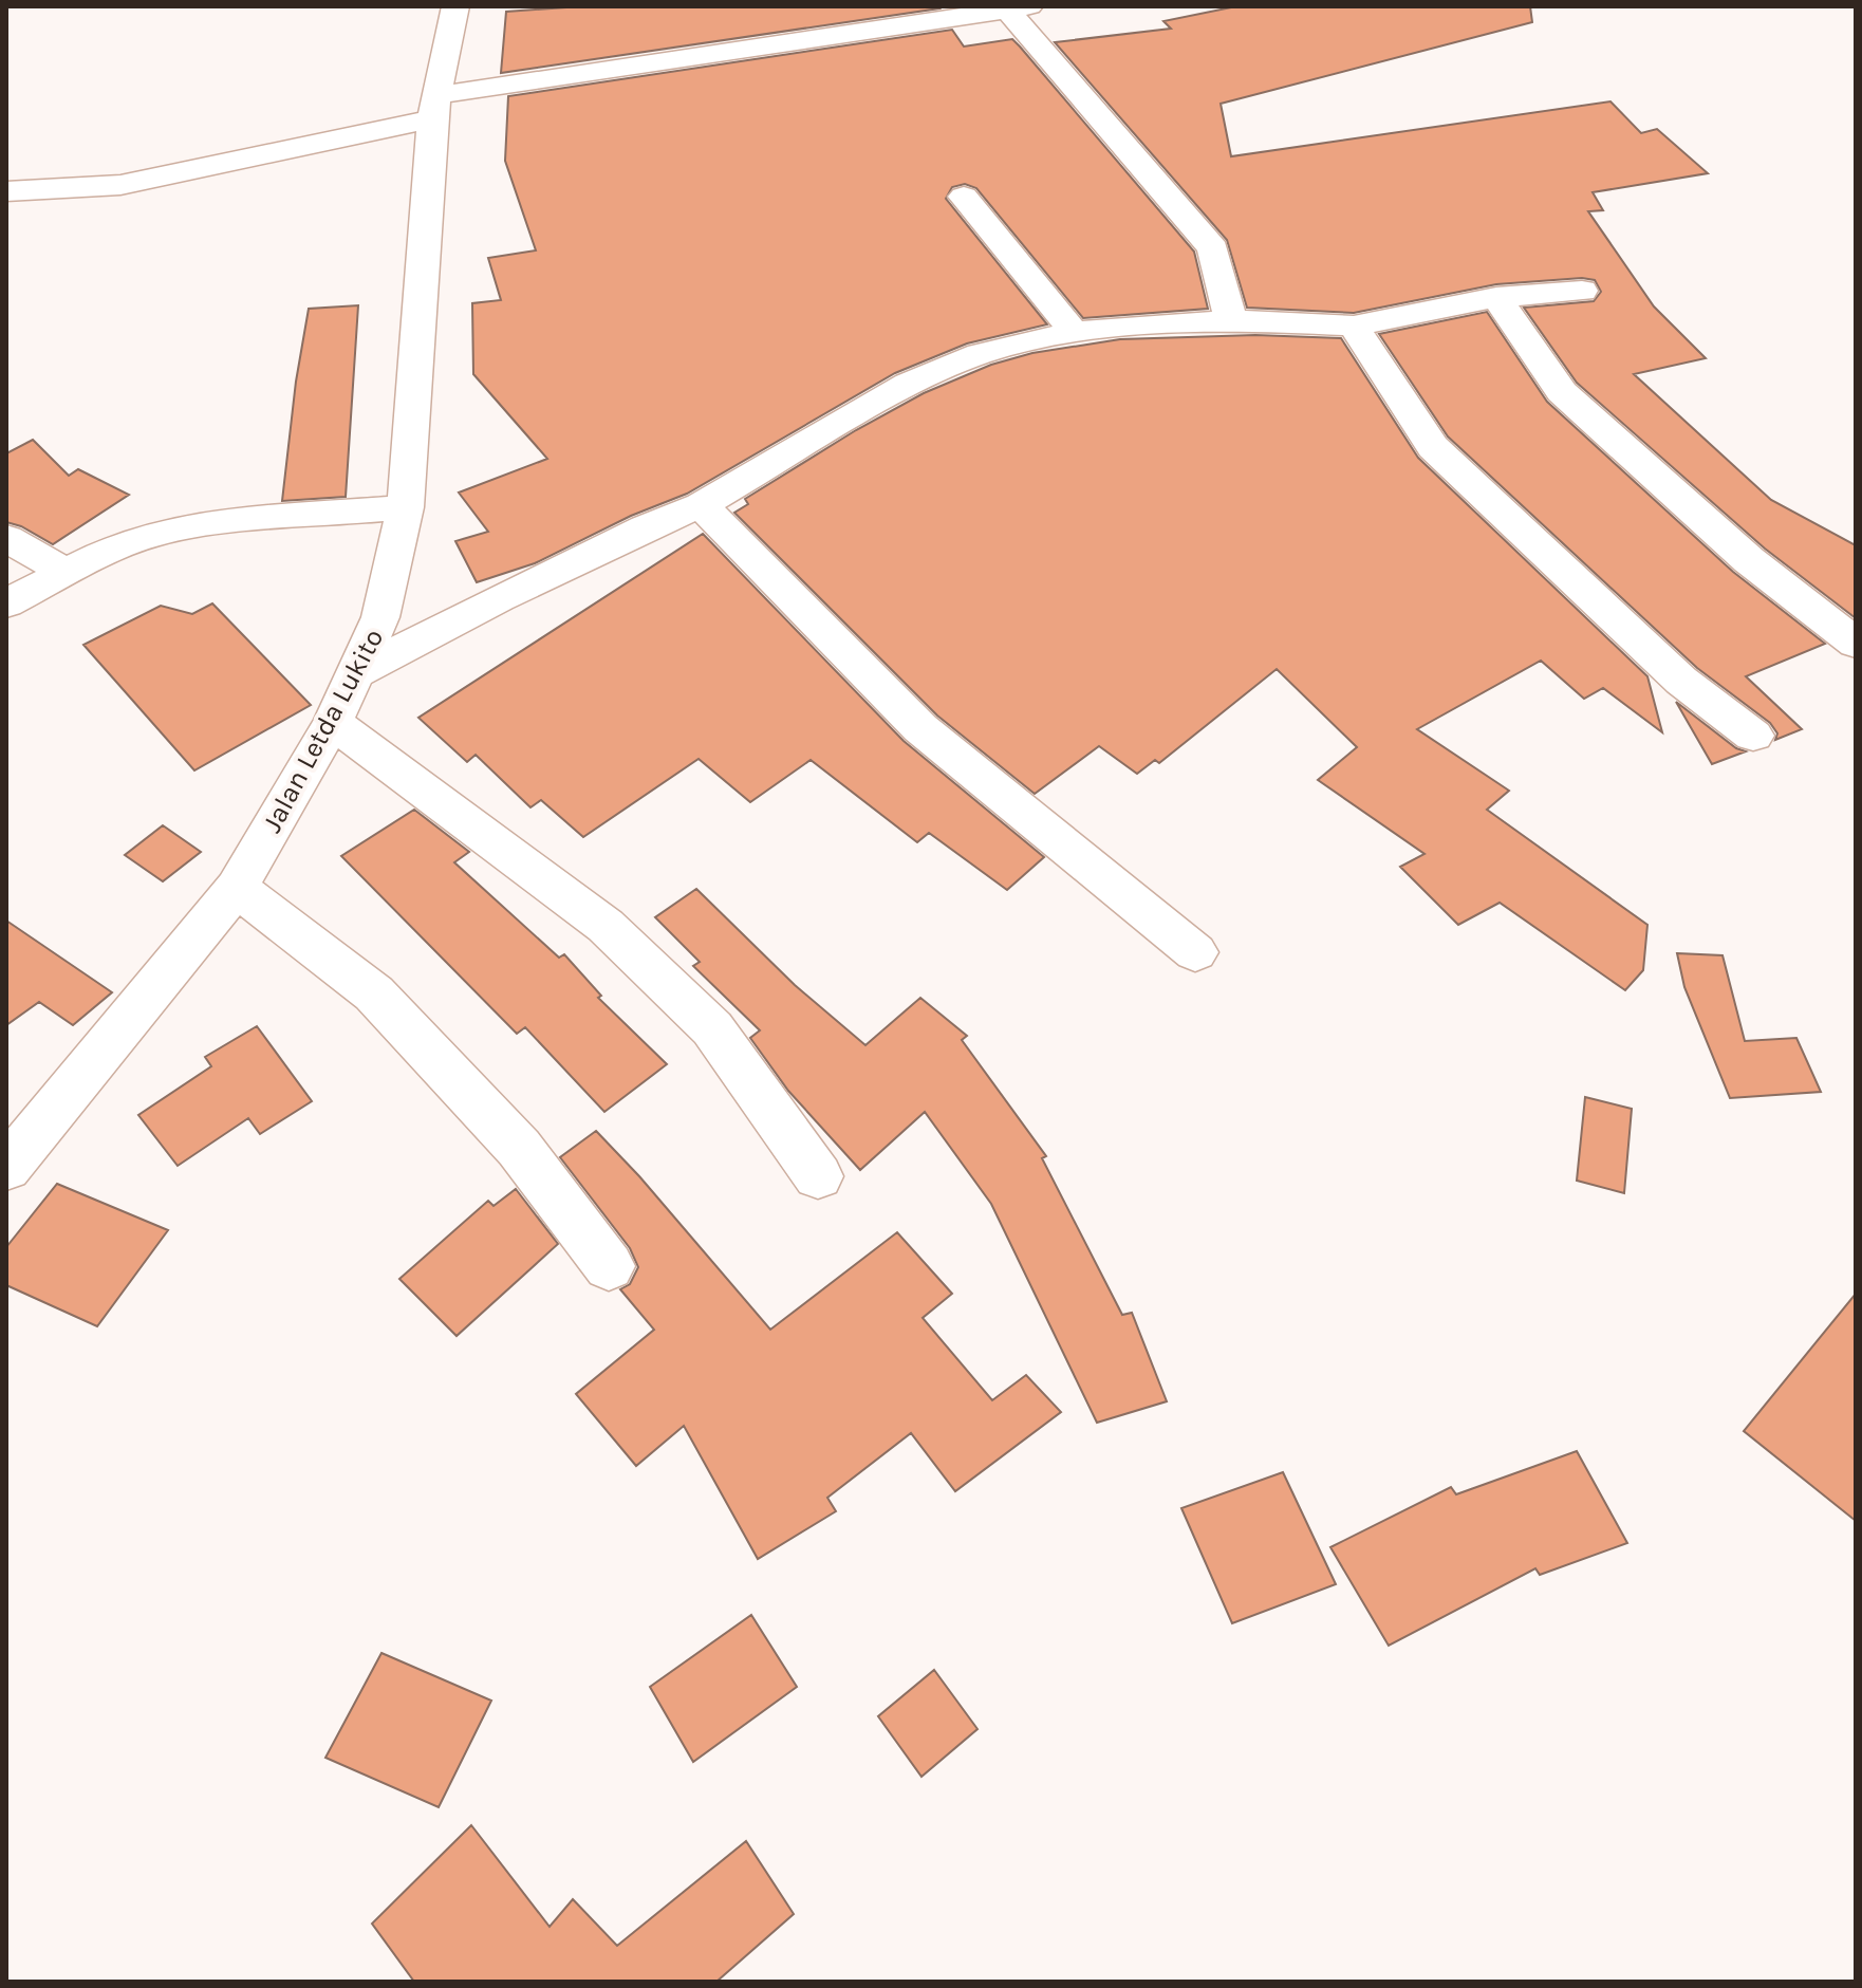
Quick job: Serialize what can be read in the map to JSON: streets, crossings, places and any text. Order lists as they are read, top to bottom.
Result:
{
  "streets": {
    "street": ["Jalan Letda Lukito"]
  }
}
